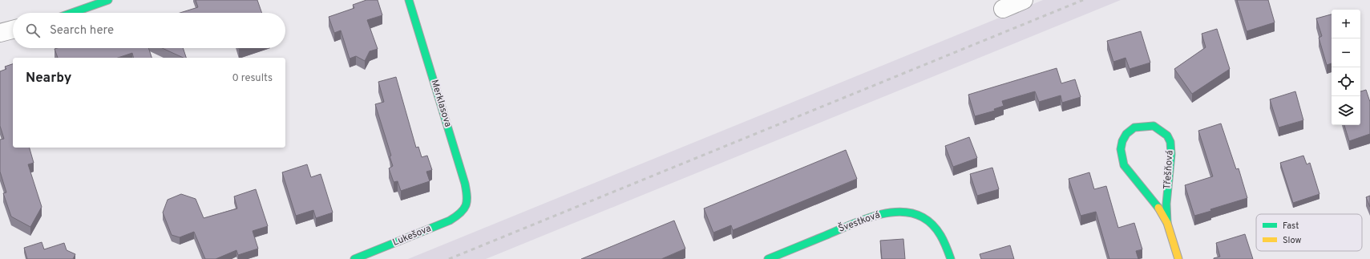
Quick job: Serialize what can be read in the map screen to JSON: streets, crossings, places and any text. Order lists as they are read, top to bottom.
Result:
{
  "streets": {
    "street": [
      "Merklasova",
      "Třešňová",
      "Švestková",
      "Lukešova"
    ]
  },
  "crossings": [
    ["Merklasova", "Lukešova"]
  ],
  "legend": ["Fast", "Slow"],
  "page": {
    "map_buttons": ["+", "−"],
    "search": "Search here",
    "heading": ["Nearby", "0 results"]
  }
}
